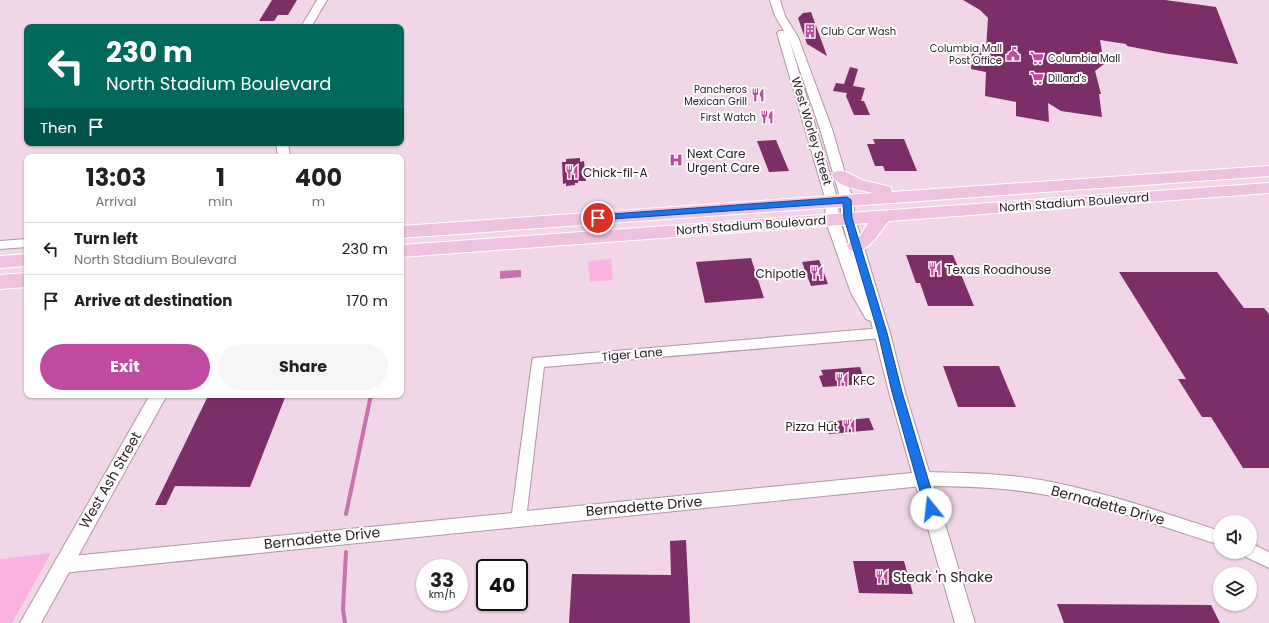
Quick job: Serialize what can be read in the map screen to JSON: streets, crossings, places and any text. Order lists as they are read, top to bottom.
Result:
{
  "streets": {
    "main road": ["North Stadium Boulevard"],
    "street": [
      "West Worley Street",
      "Tiger Lane",
      "West Ash Street",
      "Bernadette Drive"
    ]
  },
  "crossings": [
    ["West Worley Street", "North Stadium Boulevard"],
    ["West Worley Street", "Tiger Lane"],
    ["West Worley Street", "Bernadette Drive"],
    ["Tiger Lane", "Bernadette Drive"],
    ["West Ash Street", "Bernadette Drive"]
  ],
  "places": {
    "building": ["Club Car Wash"],
    "public building": ["Columbia Mall Post Office"],
    "supermarket": ["Columbia Mall", "Dillard's"],
    "restaurant": [
      "Pancheros Mexican Grill",
      "First Watch",
      "Chick-fil-A",
      "Texas Roadhouse",
      "Chipotle",
      "KFC",
      "Pizza Hut",
      "Steak 'n Shake"
    ],
    "hospital": ["Next Care Urgent Care"]
  },
  "page": {
    "turn": ["230 m", "North Stadium Boulevard"],
    "then": "Then",
    "eta": [
      "13:03",
      "Arrival",
      "1",
      "min",
      "400",
      "m"
    ],
    "list": [
      {
        "name": "Turn left",
        "note": "North Stadium Boulevard",
        "value": "230 m"
      },
      {
        "name": "Arrive at destination",
        "value": "170 m"
      }
    ],
    "buttons": ["Exit", "Share"],
    "speed": "33 km/h",
    "limit": "40"
  }
}
